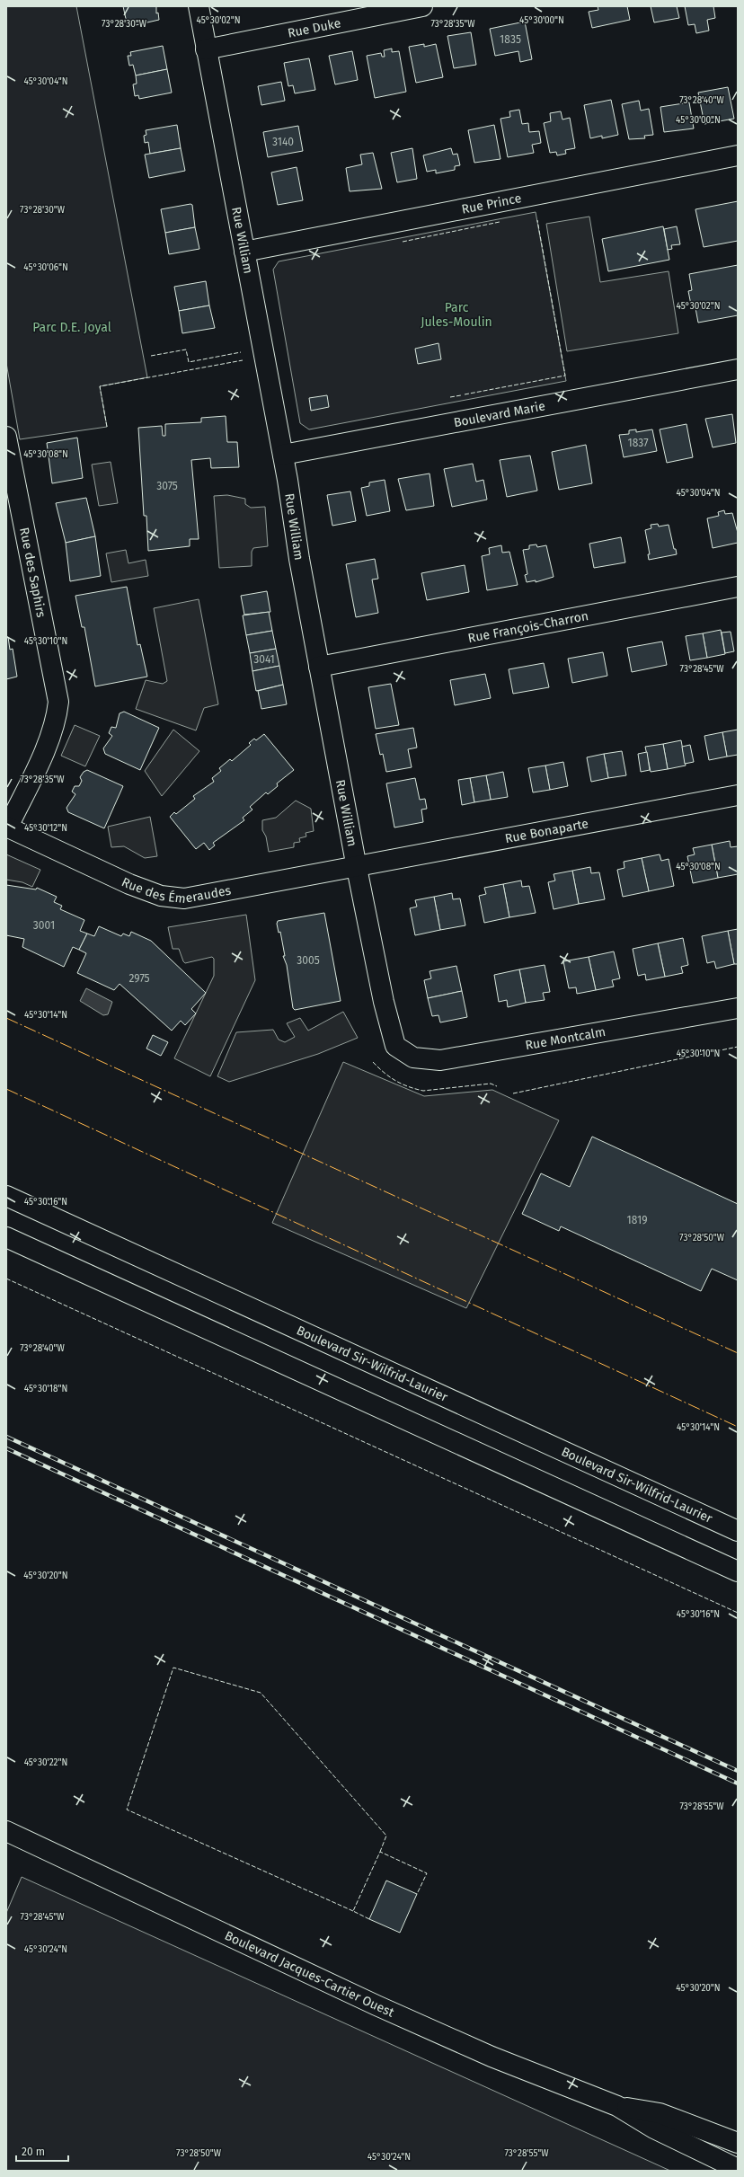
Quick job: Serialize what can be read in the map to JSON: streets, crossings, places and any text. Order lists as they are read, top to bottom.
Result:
{
  "streets": {
    "main road": [
      "Rue Duke",
      "Rue Prince",
      "Rue William",
      "Boulevard Marie",
      "Rue des Saphirs",
      "Rue François-Charron",
      "Rue Bonaparte",
      "Rue des Émeraudes",
      "Rue Montcalm",
      "Boulevard Sir-Wilfrid-Laurier",
      "Boulevard Jacques-Cartier Ouest"
    ]
  },
  "crossings": [
    ["Rue Duke", "Rue William"],
    ["Rue Prince", "Rue William"],
    ["Rue William", "Boulevard Marie"],
    ["Rue William", "Rue François-Charron"],
    ["Rue William", "Rue Bonaparte"],
    ["Rue William", "Rue des Émeraudes"],
    ["Rue William", "Rue Montcalm"],
    ["Rue des Saphirs", "Rue des Émeraudes"],
    ["Rue Bonaparte", "Rue des Émeraudes"]
  ],
  "parks": ["Parc Jules-Moulin", "Parc D.E. Joyal"],
  "house_numbers": [
    "1835",
    "3140",
    "1837",
    "3075",
    "3041",
    "3001",
    "3005",
    "2975",
    "1819"
  ],
  "scale_bar": "20 m",
  "coordinates": [
    "45°30'02\"N",
    "45°30'00\"N",
    "73°28'30\"W",
    "73°28'35\"W",
    "45°30'04\"N",
    "73°28'40\"W",
    "45°30'06\"N",
    "45°30'08\"N",
    "45°30'10\"N",
    "73°28'45\"W",
    "45°30'12\"N",
    "45°30'14\"N",
    "45°30'16\"N",
    "73°28'50\"W",
    "45°30'18\"N",
    "45°30'20\"N",
    "45°30'22\"N",
    "73°28'55\"W",
    "45°30'24\"N"
  ]
}
